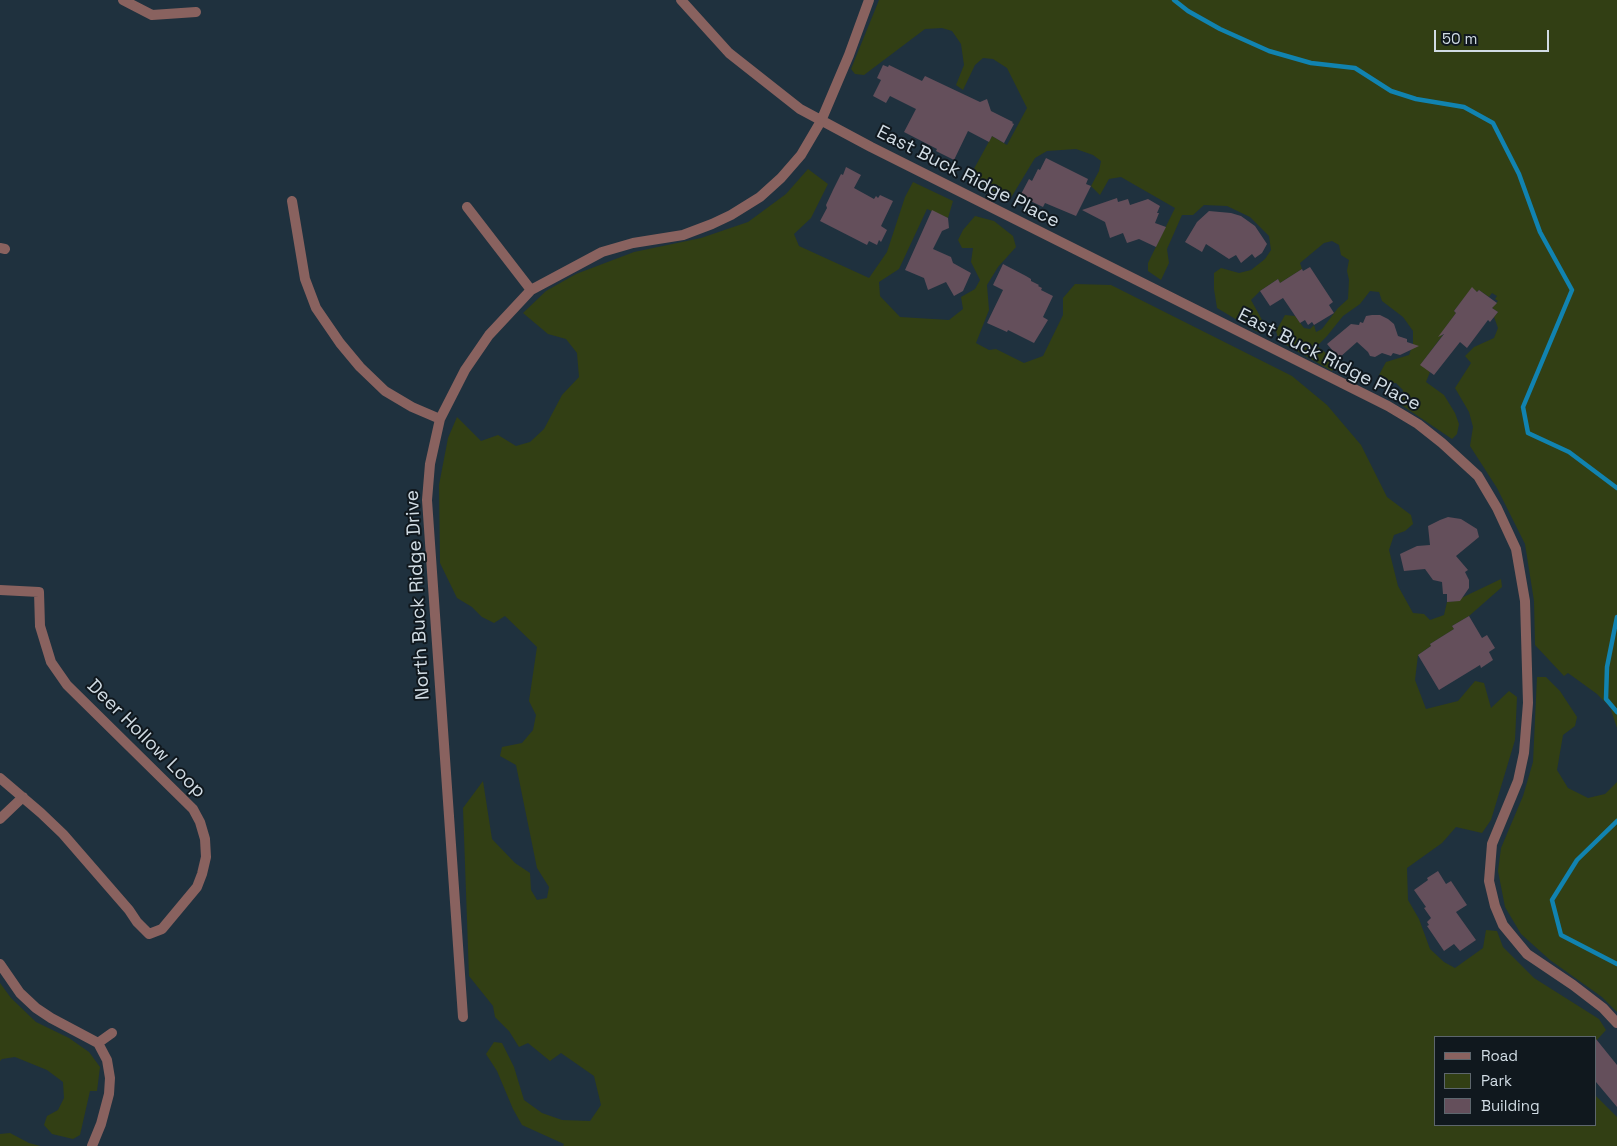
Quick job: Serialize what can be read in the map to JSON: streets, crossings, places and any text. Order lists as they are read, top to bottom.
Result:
{
  "streets": {
    "street": ["East Buck Ridge Place", "North Buck Ridge Drive", "Deer Hollow Loop"]
  },
  "crossings": [
    ["East Buck Ridge Place", "North Buck Ridge Drive"]
  ],
  "legend": ["Road", "Park", "Building"],
  "scale_bar": "50 m"
}
